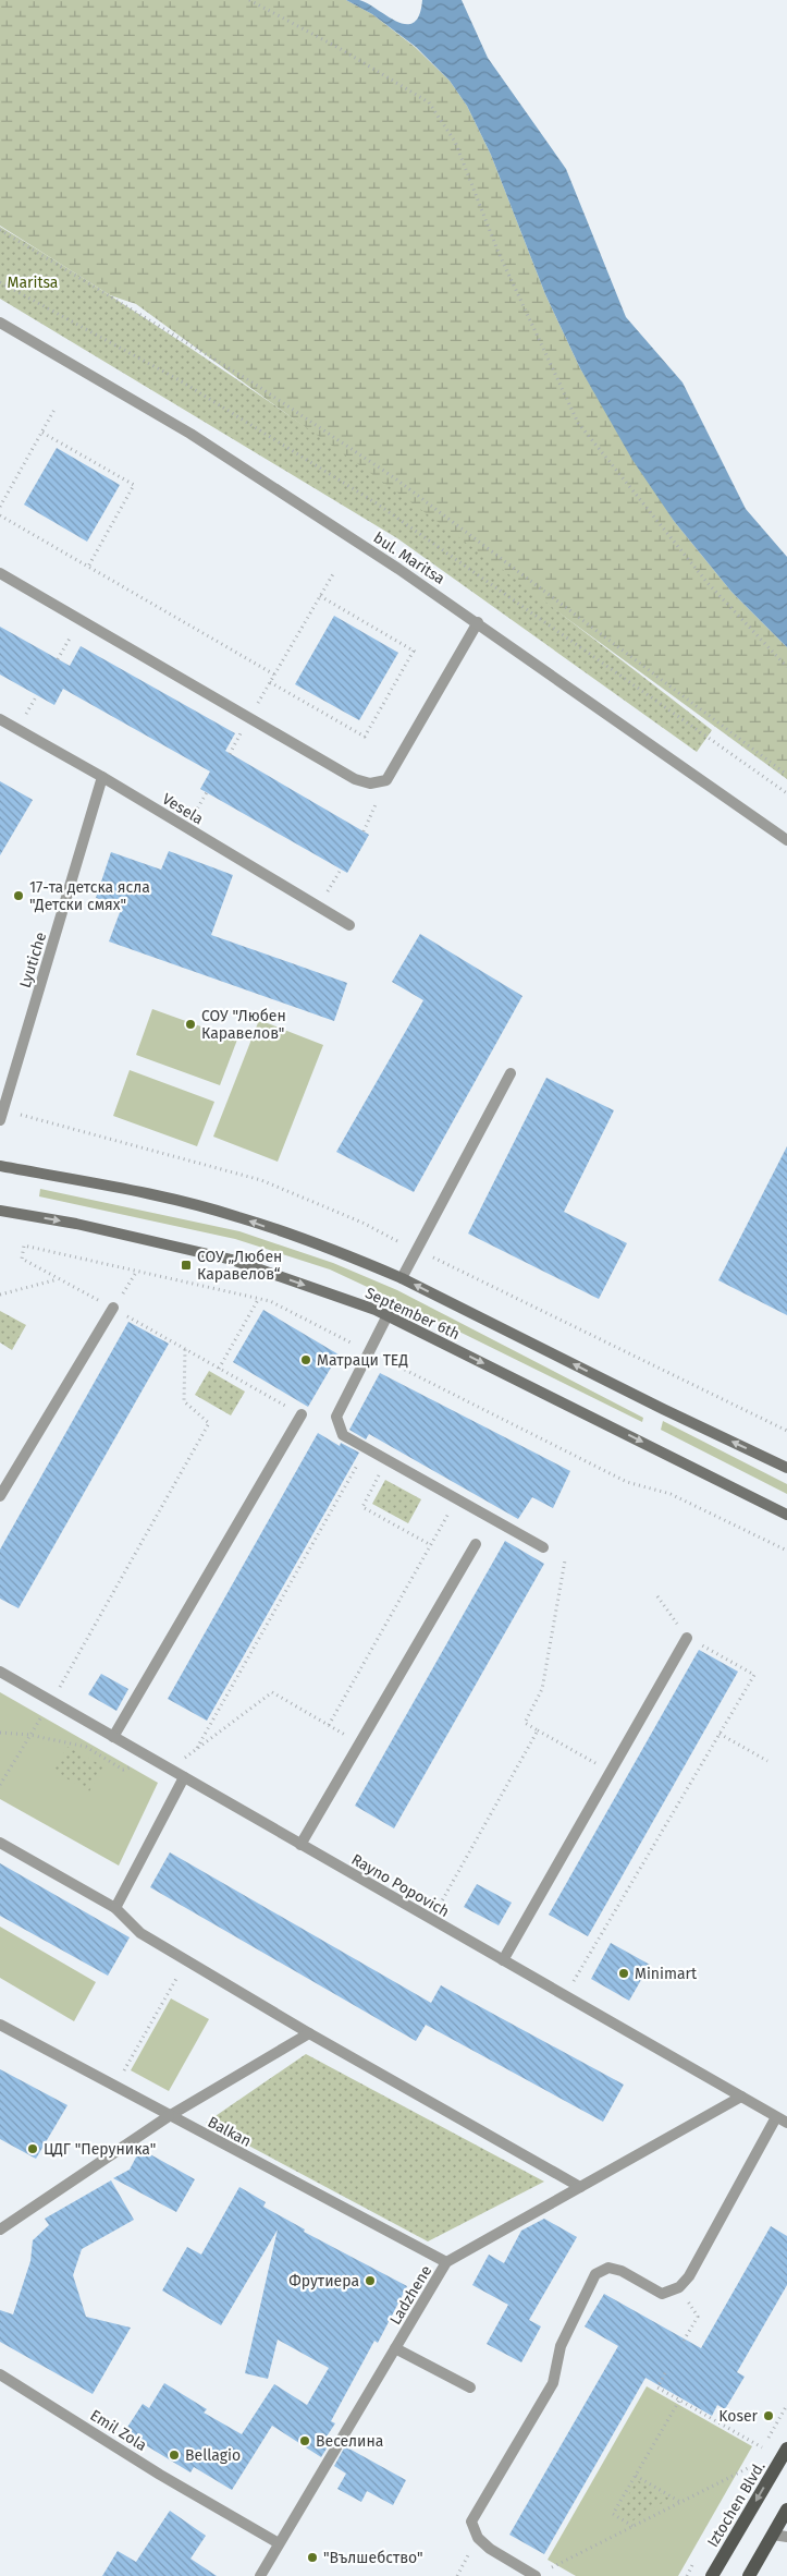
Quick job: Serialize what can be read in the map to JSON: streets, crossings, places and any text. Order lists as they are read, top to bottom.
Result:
{
  "streets": {
    "main road": ["September 6th", "Iztochen Blvd."],
    "street": [
      "bul. Maritsa",
      "Vesela",
      "Lyutiche",
      "Rayno Popovich",
      "Balkan",
      "Ladzhene",
      "Emil Zola"
    ]
  },
  "crossings": [
    ["Vesela", "Lyutiche"],
    ["Rayno Popovich", "Ladzhene"],
    ["Balkan", "Ladzhene"],
    ["Ladzhene", "Emil Zola"]
  ],
  "parks": ["Maritsa"],
  "places": {
    "other": [
      "17-та детска ясла \"Детски смях\"",
      "СОУ \"Любен Каравелов\"",
      "Матраци ТЕД",
      "Minimart",
      "ЦДГ \"Перуника\"",
      "Фрутиера",
      "Koser",
      "Веселина",
      "Bellagio",
      "\"Вълшебство\""
    ],
    "transit": ["СОУ „Любен Каравелов“"]
  }
}
